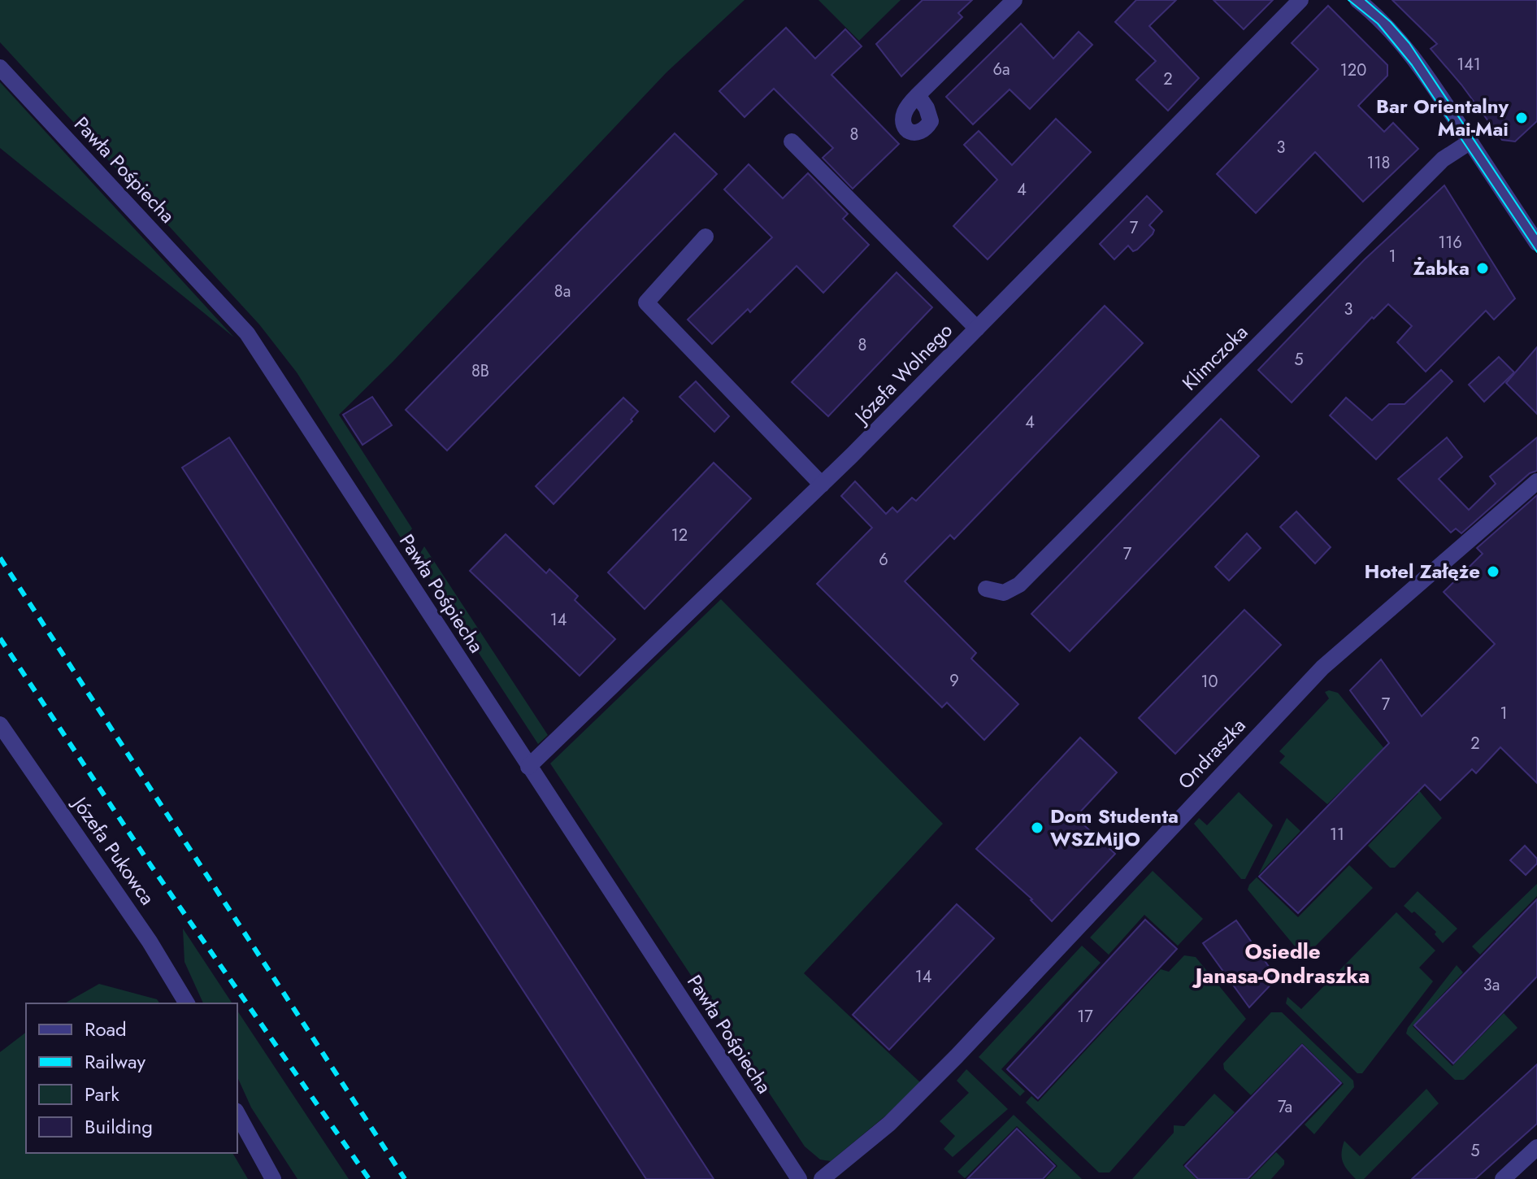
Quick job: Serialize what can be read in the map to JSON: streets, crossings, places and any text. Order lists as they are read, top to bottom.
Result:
{
  "streets": {
    "street": [
      "Pawła Pośpiecha",
      "Klimczoka",
      "Józefa Wolnego",
      "Ondraszka",
      "Józefa Pukowca"
    ]
  },
  "crossings": [
    ["Pawła Pośpiecha", "Józefa Wolnego"]
  ],
  "districts": ["Osiedle Janasa-Ondraszka"],
  "places": [
    "Bar Orientalny Mai-Mai",
    "Żabka",
    "Hotel Załęże",
    "Dom Studenta WSZMiJO"
  ],
  "house_numbers": [
    "141",
    "6a",
    "120",
    "2",
    "8",
    "3",
    "118",
    "4",
    "7",
    "116",
    "1",
    "8a",
    "3",
    "8",
    "5",
    "8B",
    "4",
    "12",
    "7",
    "6",
    "14",
    "9",
    "10",
    "7",
    "1",
    "2",
    "11",
    "14",
    "3a",
    "17",
    "7a",
    "5"
  ],
  "legend": [
    "Road",
    "Railway",
    "Park",
    "Building"
  ]
}
